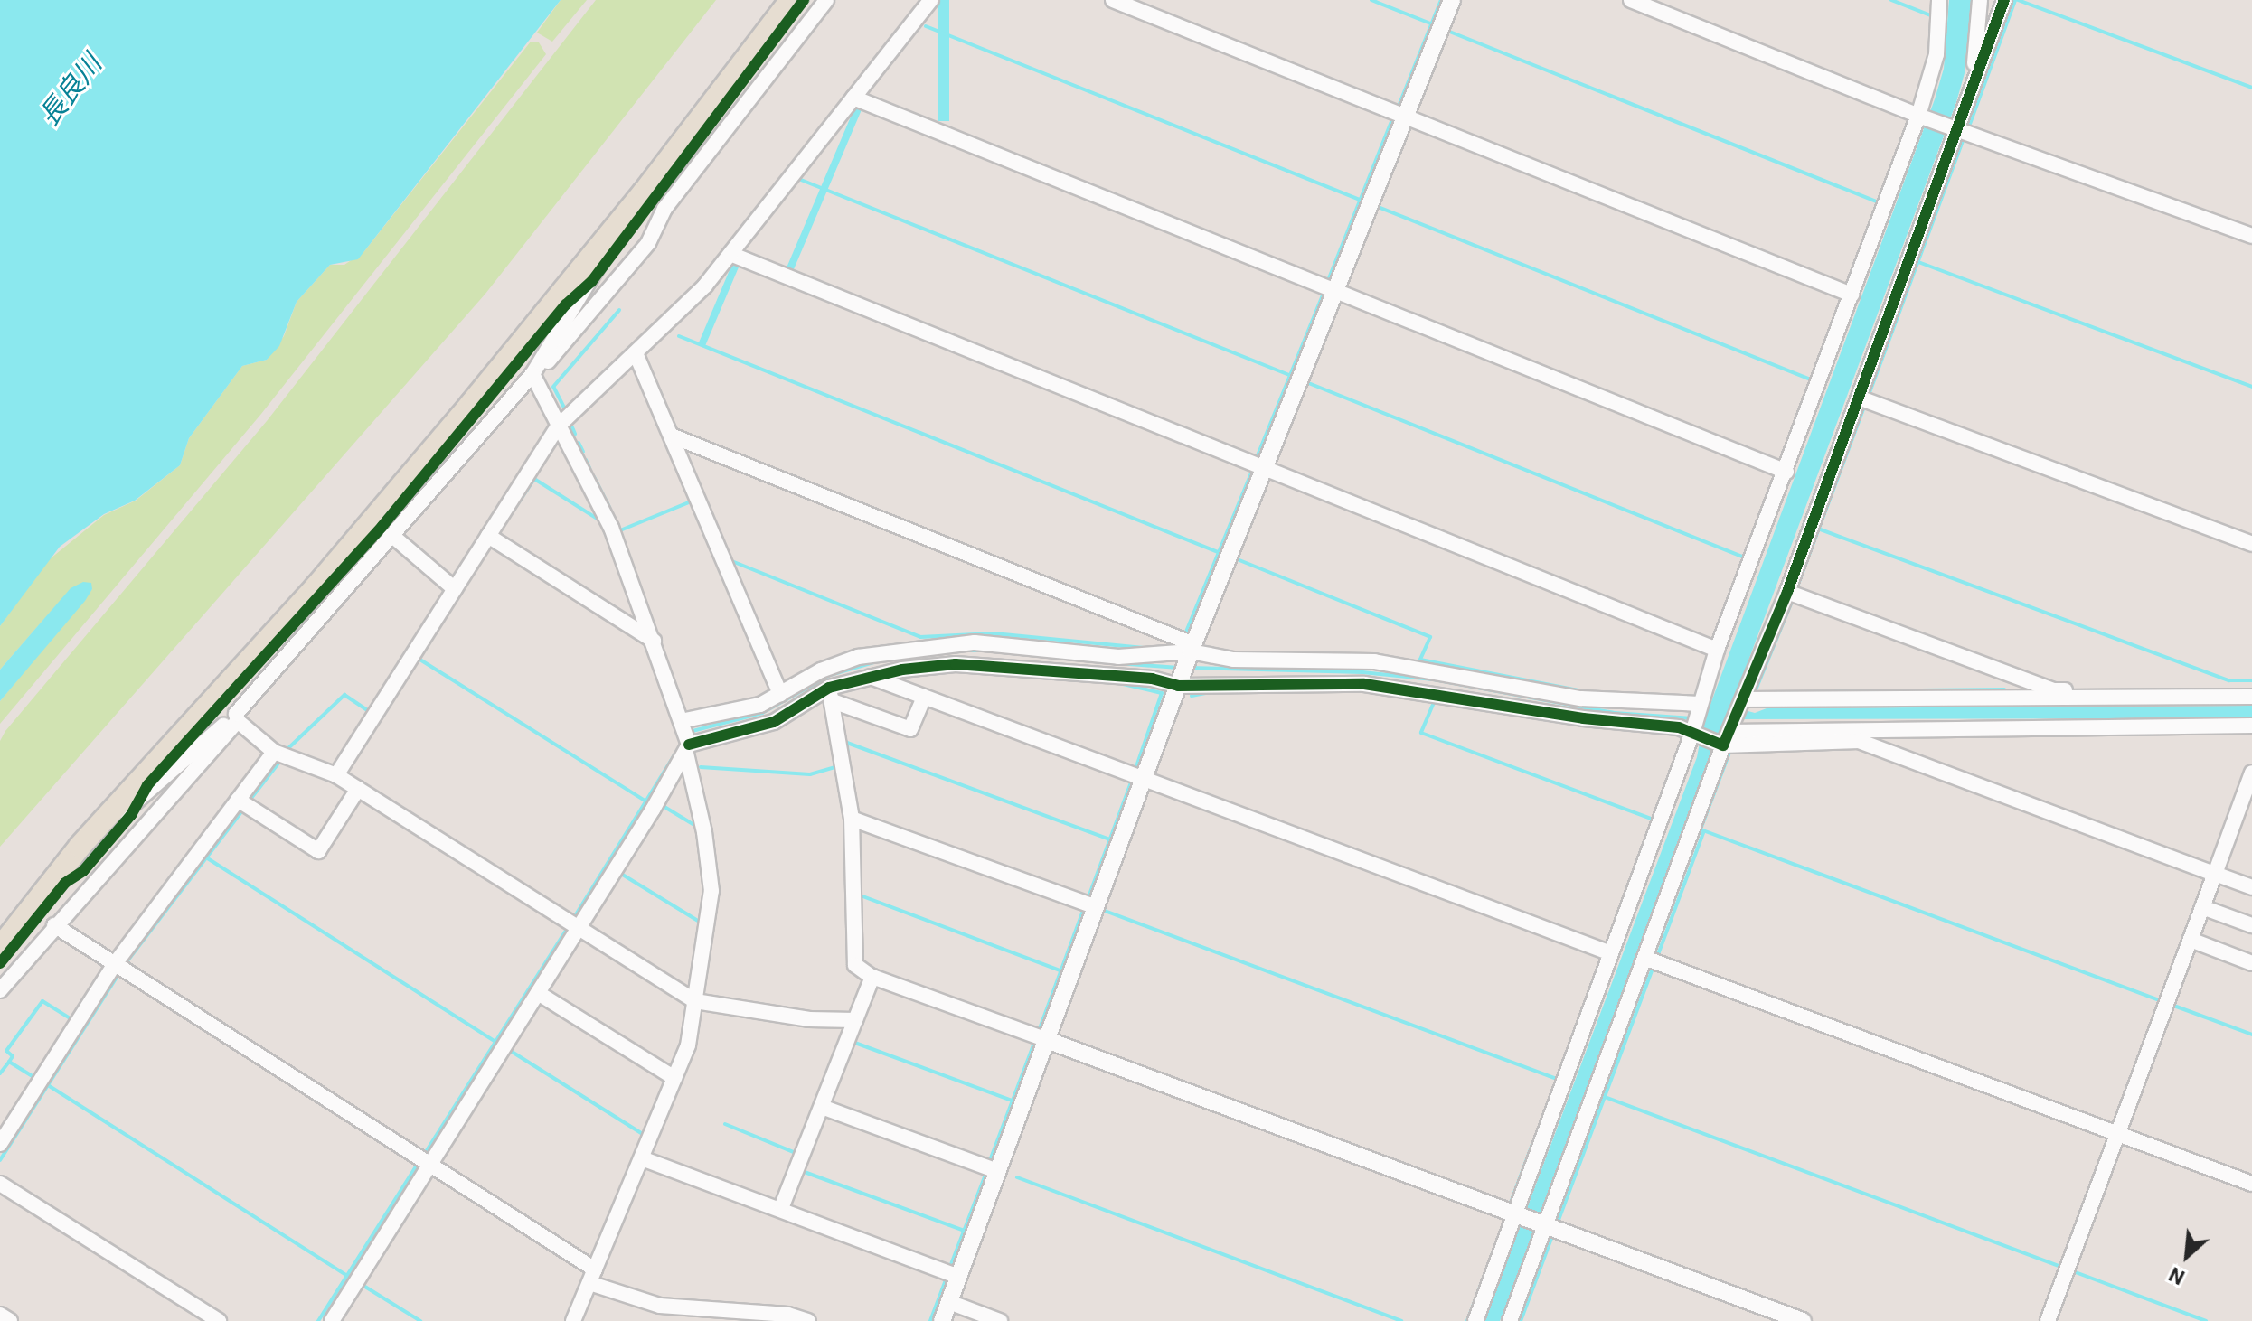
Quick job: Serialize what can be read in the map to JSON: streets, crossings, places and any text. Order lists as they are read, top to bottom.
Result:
{
  "water": ["長良川"],
  "north": "bottom left"
}
